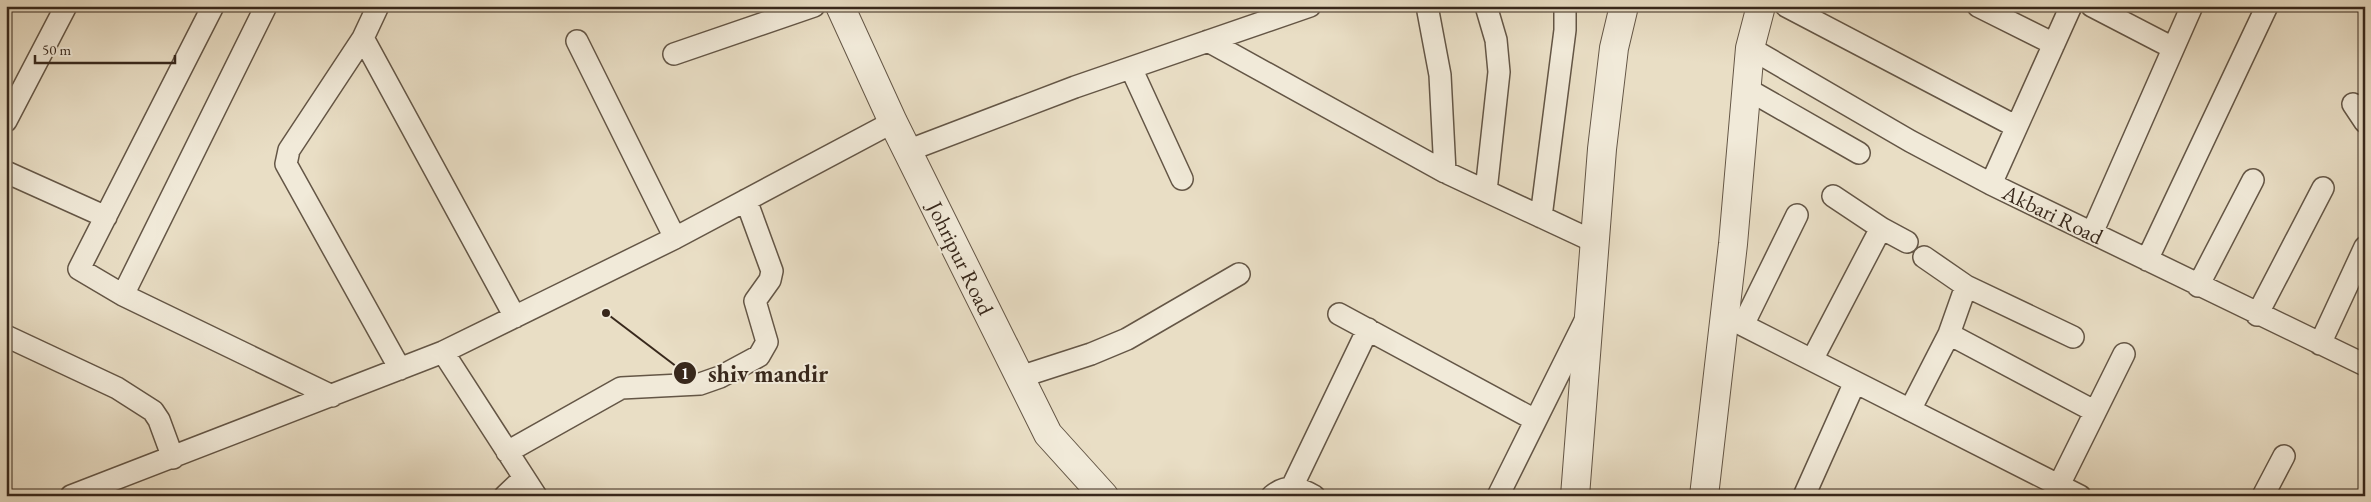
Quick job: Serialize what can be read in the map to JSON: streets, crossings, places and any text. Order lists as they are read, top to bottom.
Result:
{
  "streets": {
    "street": ["Akbari Road", "Johripur Road"]
  },
  "places": ["shiv mandir"],
  "scale_bar": "50 m"
}
